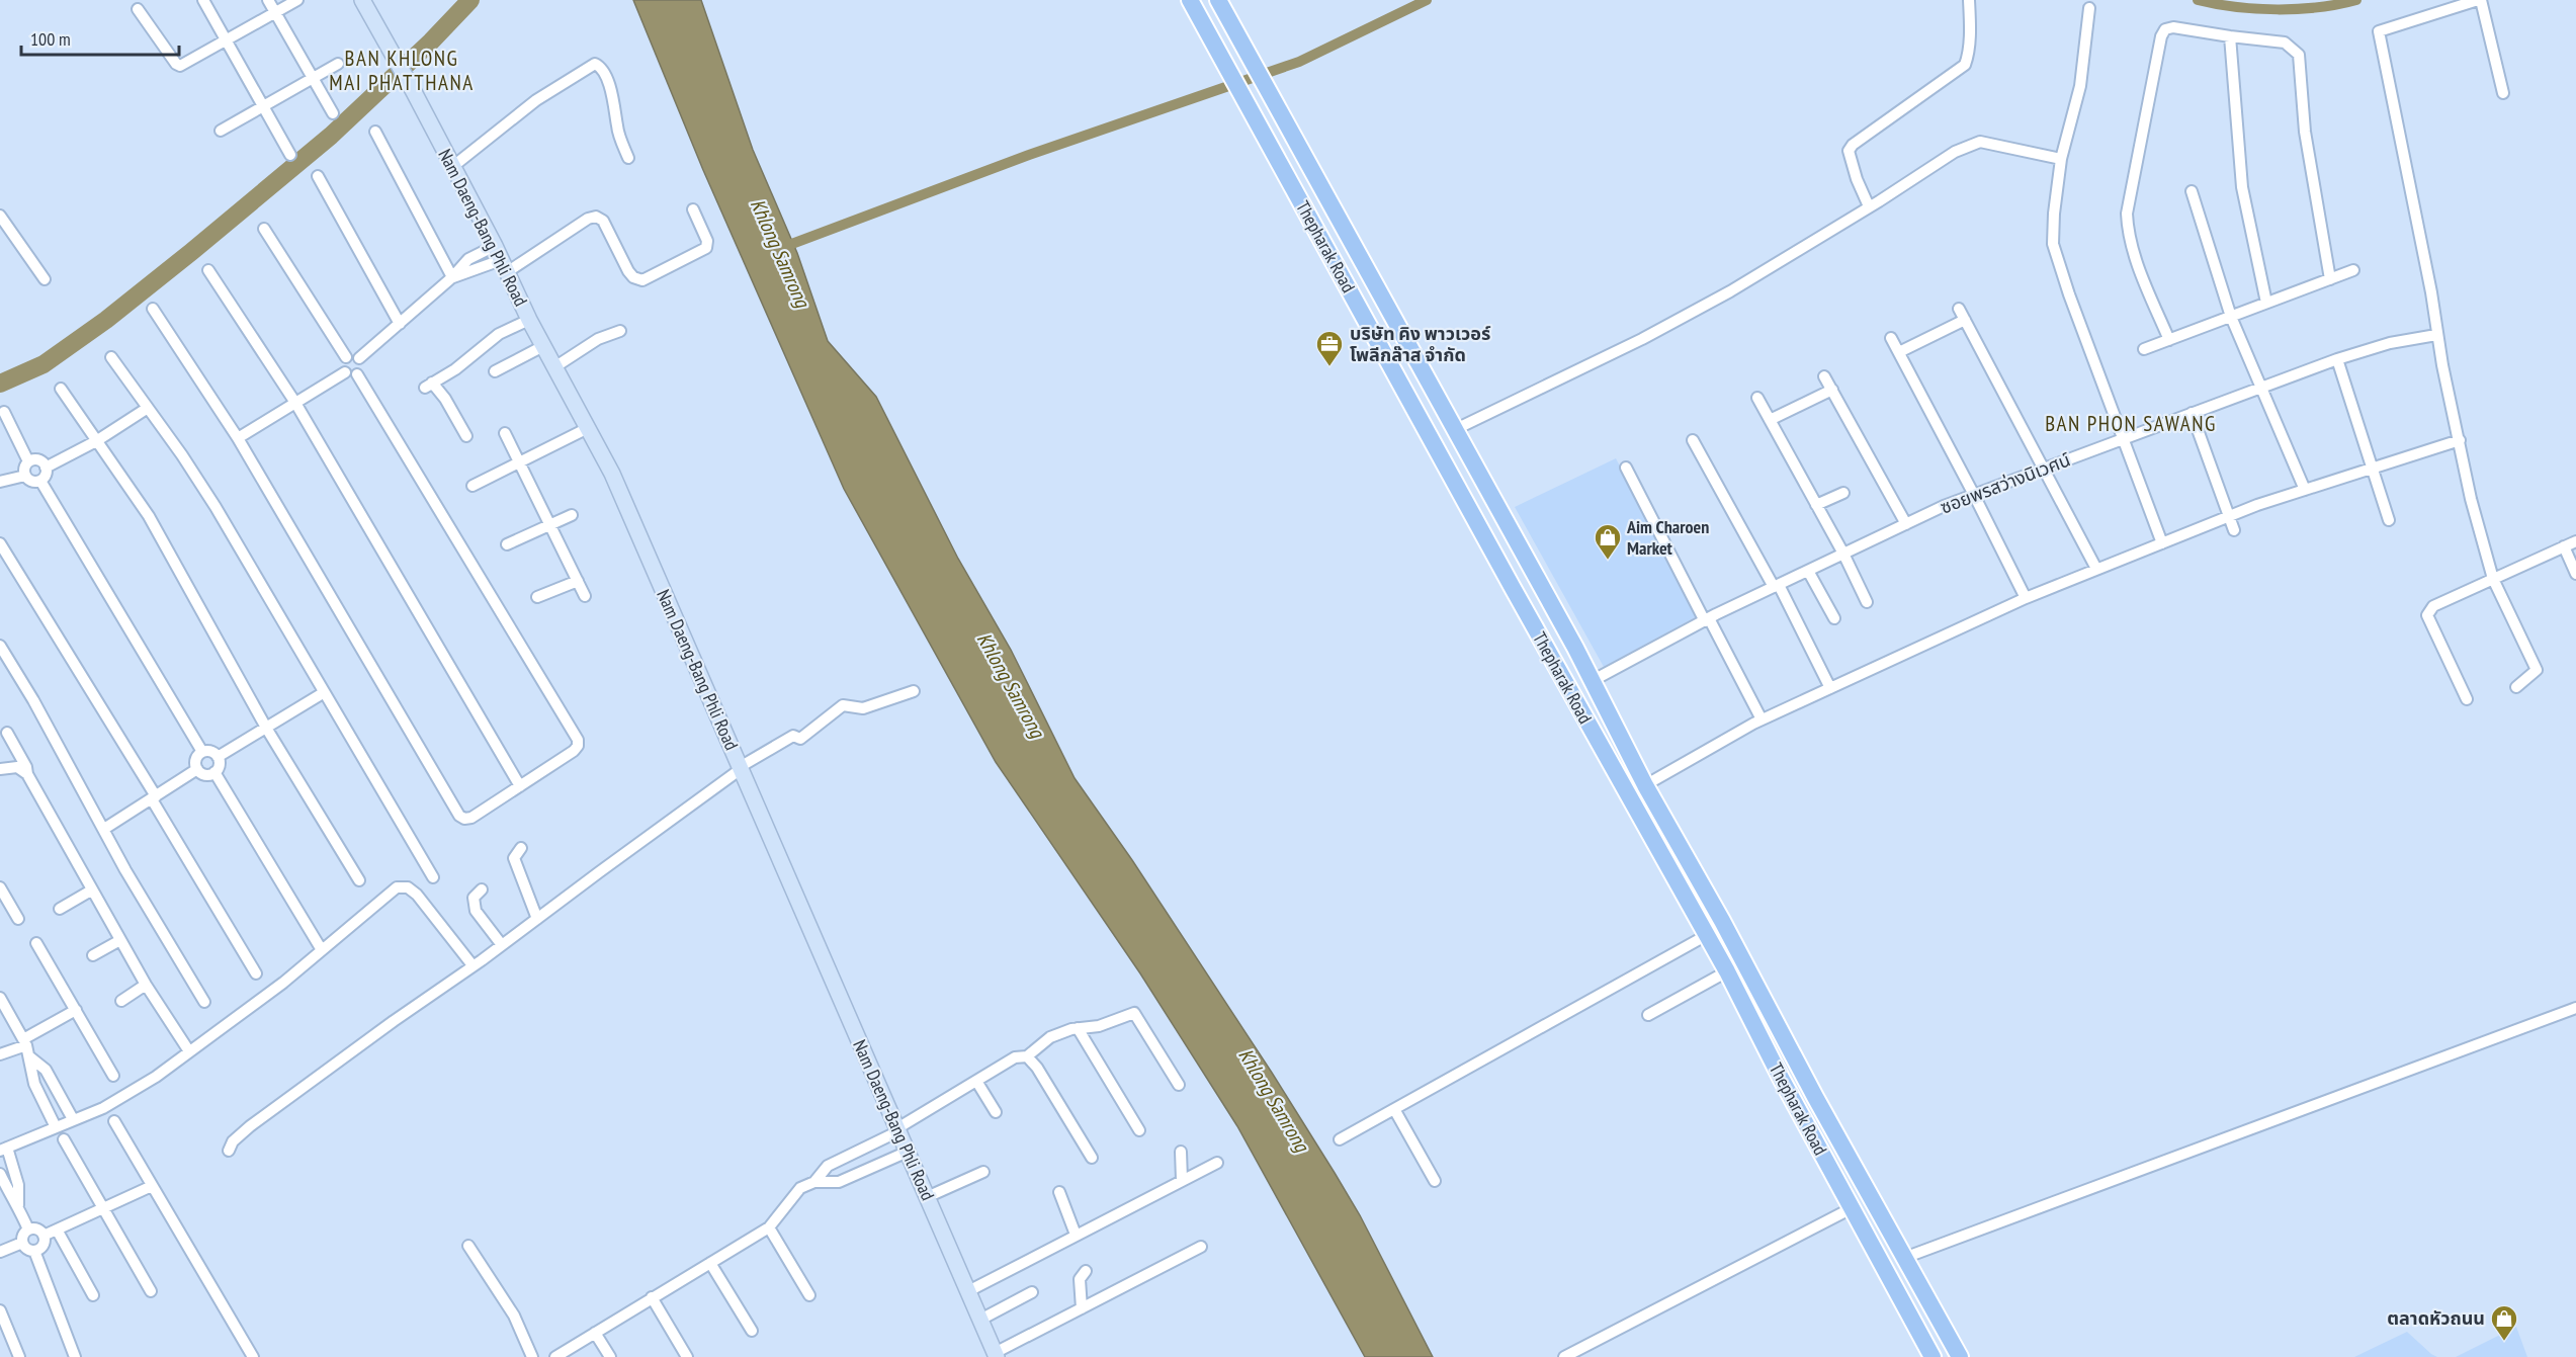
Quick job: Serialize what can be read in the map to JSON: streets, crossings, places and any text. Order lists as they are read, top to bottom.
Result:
{
  "streets": {
    "main road": ["Nam Daeng-Bang Phli Road", "Thepharak Road"],
    "street": ["ซอยพรสว่างนิเวศน์"]
  },
  "crossings": [
    ["Thepharak Road", "ซอยพรสว่างนิเวศน์"]
  ],
  "districts": ["BAN KHLONG MAI PHATTHANA", "BAN PHON SAWANG"],
  "water": ["Khlong Samrong"],
  "places": {
    "office": ["บริษัท คิง พาวเวอร์ โพลีกล๊าส จำกัด"],
    "shop": ["Aim Charoen Market", "ตลาดหัวถนน"]
  },
  "scale_bar": "100 m"
}
